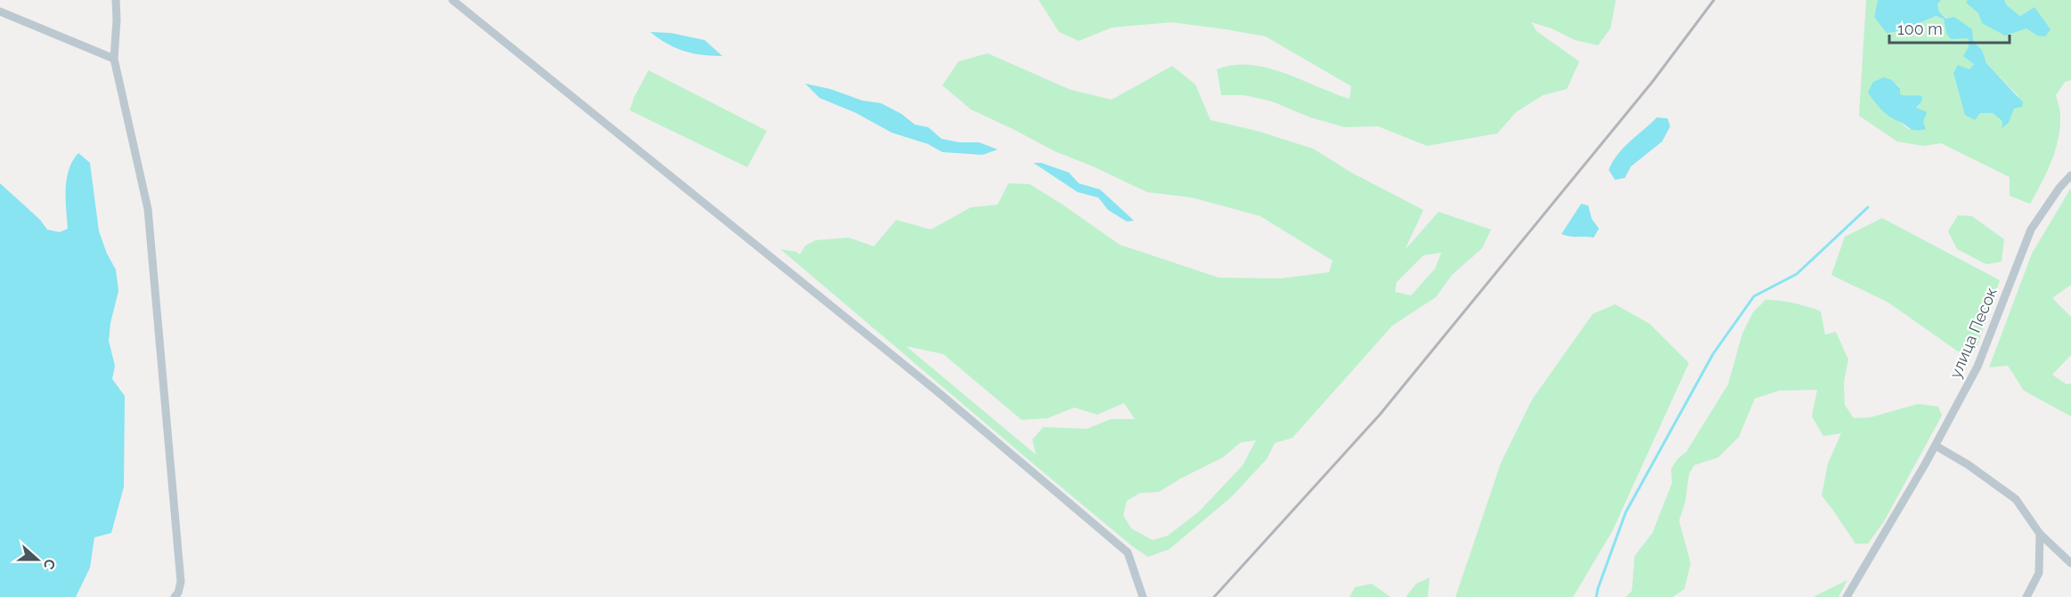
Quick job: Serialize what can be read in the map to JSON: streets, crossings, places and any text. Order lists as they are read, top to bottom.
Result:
{
  "streets": {
    "street": ["улица Песок"]
  },
  "scale_bar": "100 m",
  "north": "right"
}
